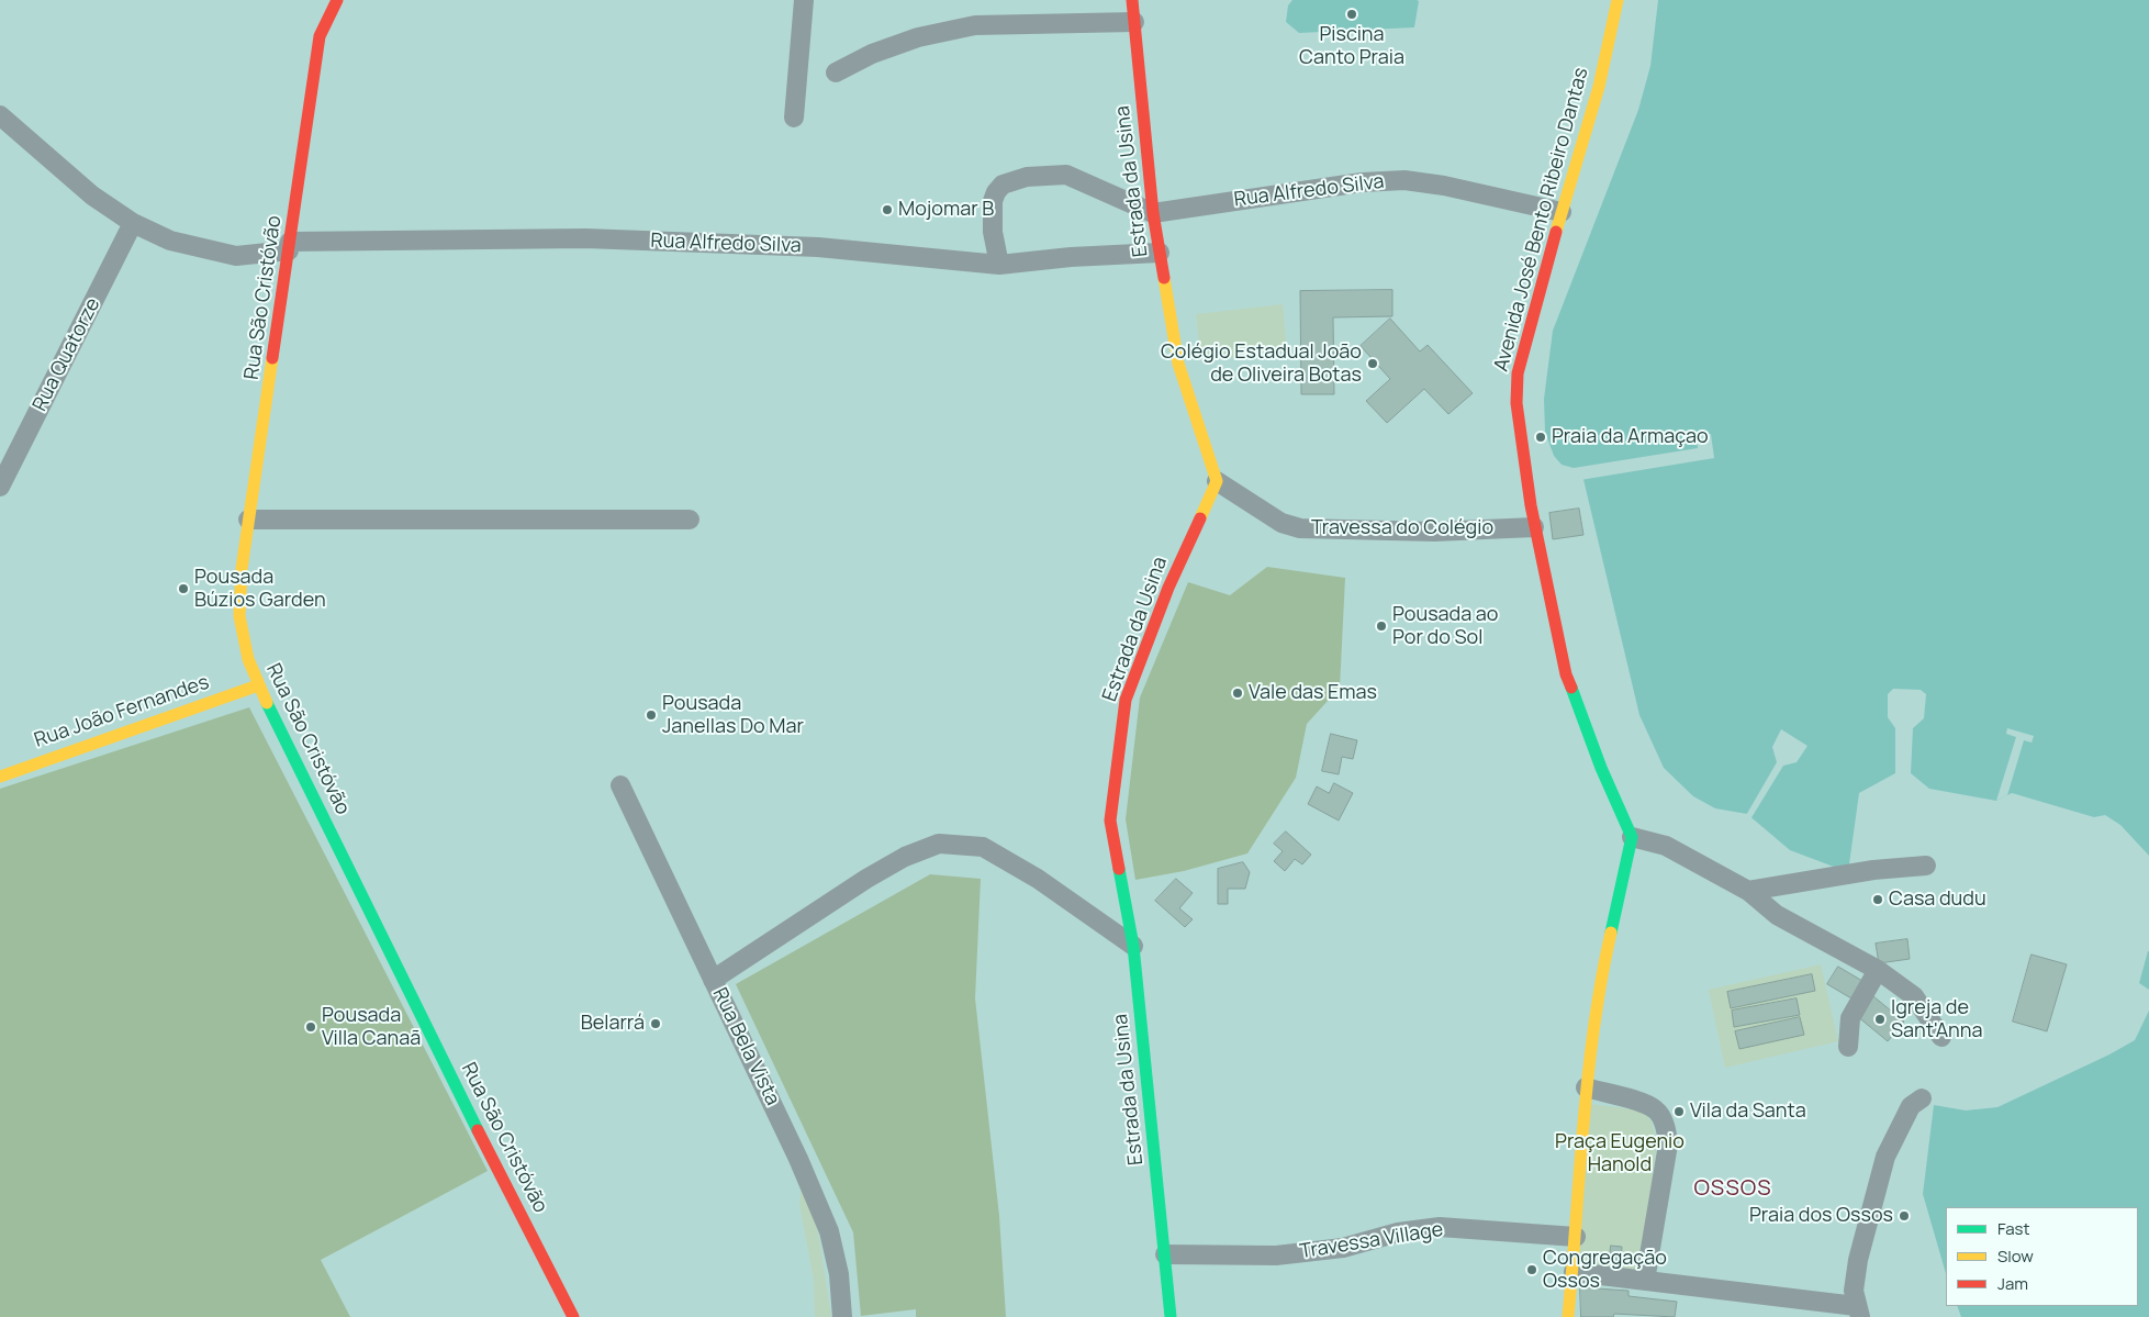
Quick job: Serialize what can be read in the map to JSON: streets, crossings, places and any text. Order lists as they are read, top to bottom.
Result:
{
  "streets": {
    "main road": [
      "Estrada da Usina",
      "Avenida José Bento Ribeiro Dantas",
      "Rua São Cristóvão",
      "Rua João Fernandes"
    ],
    "street": [
      "Rua Alfredo Silva",
      "Rua Quatorze",
      "Travessa do Colégio",
      "Rua Bela Vista",
      "Travessa Village"
    ]
  },
  "crossings": [
    ["Estrada da Usina", "Rua Alfredo Silva"],
    ["Estrada da Usina", "Travessa do Colégio"],
    ["Estrada da Usina", "Travessa Village"],
    ["Rua Alfredo Silva", "Avenida José Bento Ribeiro Dantas"],
    ["Rua Alfredo Silva", "Rua São Cristóvão"],
    ["Rua Alfredo Silva", "Rua Quatorze"],
    ["Avenida José Bento Ribeiro Dantas", "Travessa do Colégio"],
    ["Rua São Cristóvão", "Rua João Fernandes"]
  ],
  "districts": ["OSSOS"],
  "parks": ["Praça Eugenio Hanold"],
  "places": [
    "Piscina Canto Praia",
    "Mojomar B",
    "Colégio Estadual João de Oliveira Botas",
    "Praia da Armaçao",
    "Pousada Búzios Garden",
    "Pousada ao Por do Sol",
    "Vale das Emas",
    "Pousada Janellas Do Mar",
    "Casa dudu",
    "Igreja de Sant'Anna",
    "Belarrá",
    "Pousada Villa Canaã",
    "Vila da Santa",
    "Praia dos Ossos",
    "Congregação Ossos"
  ],
  "legend": ["Fast", "Slow", "Jam"]
}
